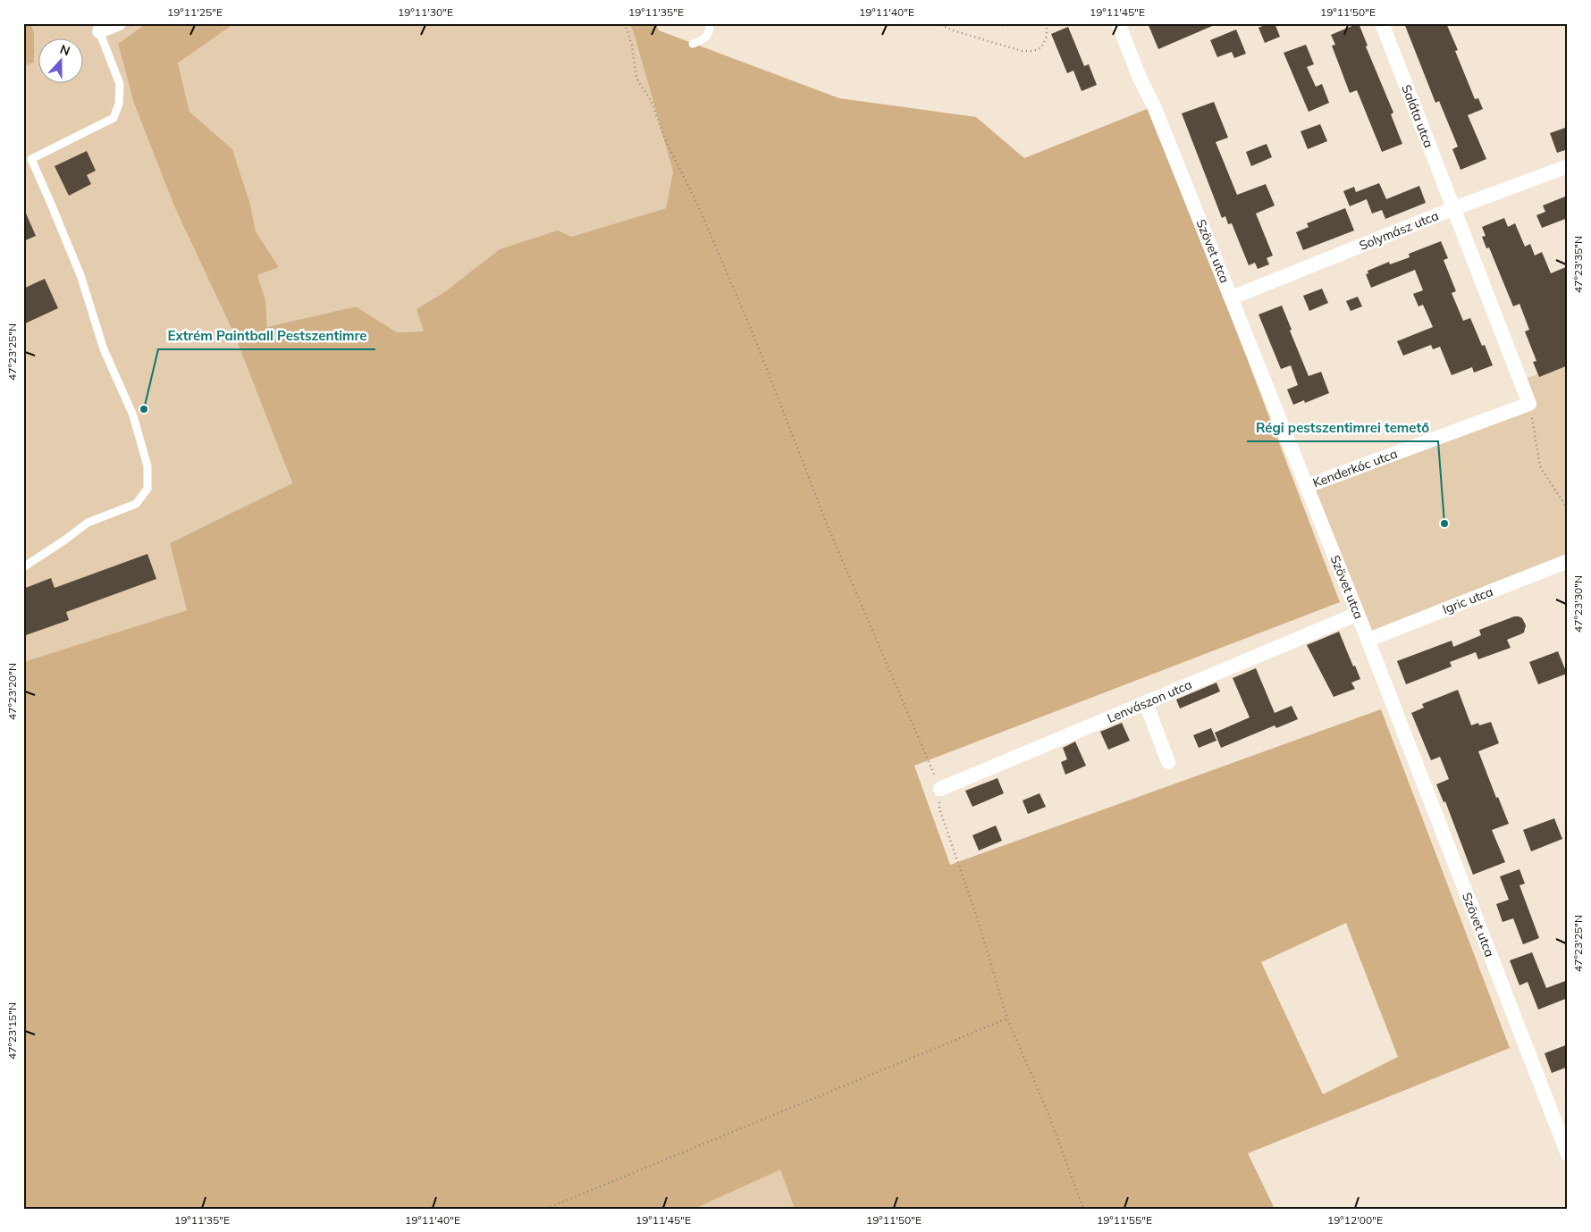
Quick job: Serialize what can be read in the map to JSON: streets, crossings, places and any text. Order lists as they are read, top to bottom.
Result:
{
  "streets": {
    "street": [
      "Saláta utca",
      "Solymász utca",
      "Szövet utca",
      "Kenderkóc utca",
      "Igric utca",
      "Lenvászon utca"
    ]
  },
  "crossings": [
    ["Saláta utca", "Solymász utca"],
    ["Saláta utca", "Kenderkóc utca"],
    ["Solymász utca", "Szövet utca"],
    ["Szövet utca", "Kenderkóc utca"],
    ["Szövet utca", "Igric utca"],
    ["Szövet utca", "Lenvászon utca"]
  ],
  "places": ["Extrém Paintball Pestszentimre", "Régi pestszentimrei temető"],
  "north": "top",
  "coordinates": [
    "19°11'25\"E",
    "19°11'30\"E",
    "19°11'35\"E",
    "19°11'40\"E",
    "19°11'45\"E",
    "19°11'50\"E",
    "47°23'35\"N",
    "47°23'25\"N",
    "47°23'30\"N",
    "47°23'20\"N",
    "47°23'15\"N",
    "19°11'55\"E",
    "19°12'00\"E"
  ]
}
